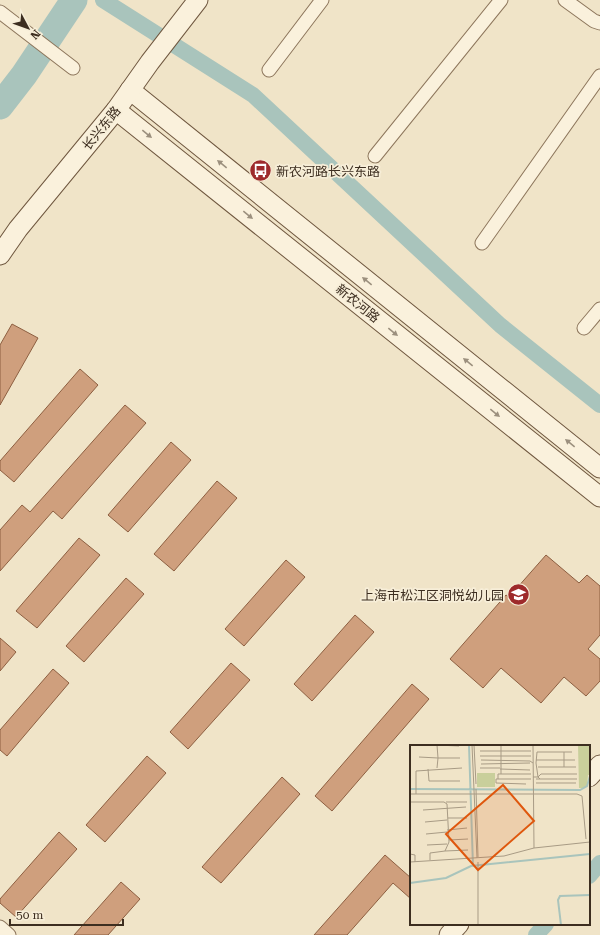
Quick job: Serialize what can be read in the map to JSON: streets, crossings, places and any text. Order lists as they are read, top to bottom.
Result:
{
  "streets": {
    "street": ["长兴东路", "新农河路"]
  },
  "crossings": [
    ["长兴东路", "新农河路"]
  ],
  "places": {
    "bus stop": ["新农河路长兴东路"],
    "school or university": ["上海市松江区洞悦幼儿园"]
  },
  "scale_bar": "50 m",
  "north": "bottom right"
}
